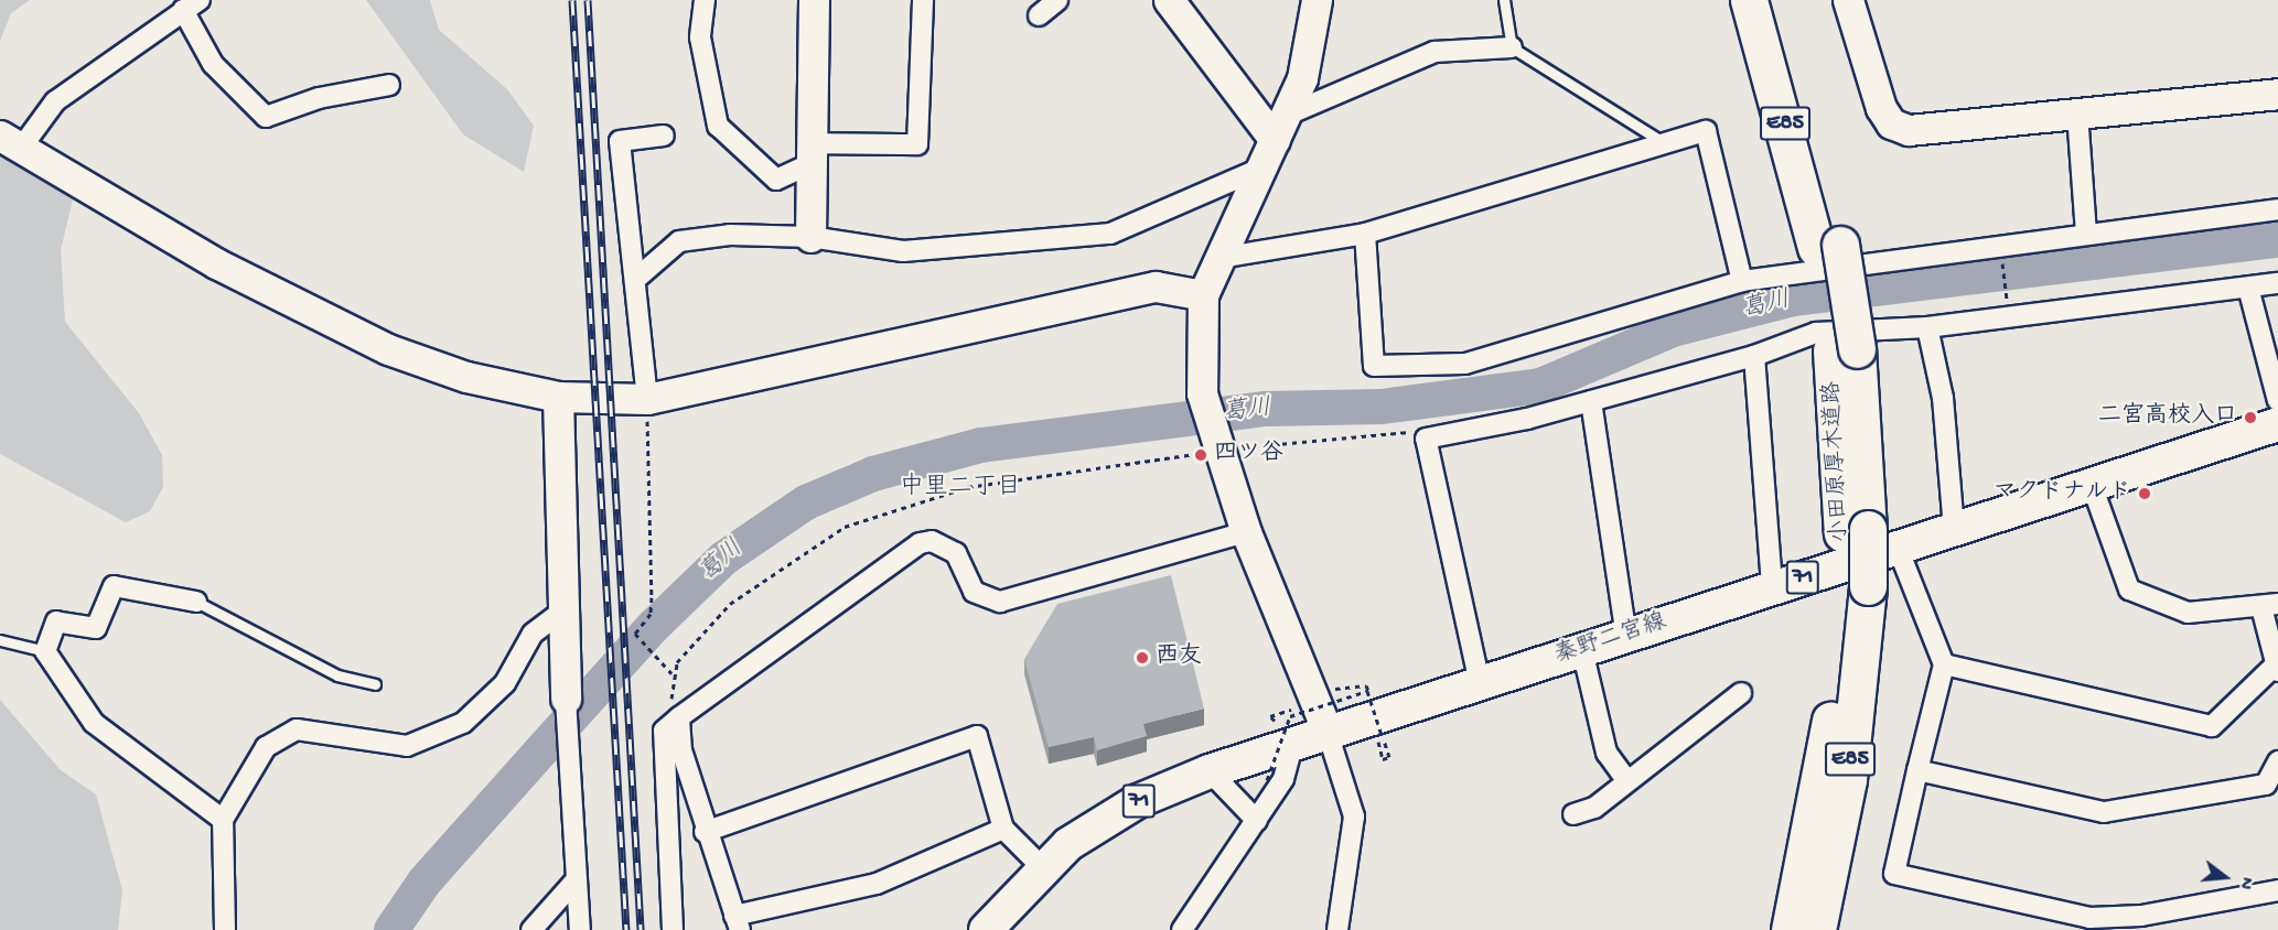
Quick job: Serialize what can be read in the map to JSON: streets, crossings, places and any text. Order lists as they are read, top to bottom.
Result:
{
  "streets": {
    "highway": ["E85", "小田原厚木道路"],
    "main road": ["71", "秦野二宮線"]
  },
  "crossings": [
    ["小田原厚木道路", "秦野二宮線"]
  ],
  "districts": ["中里二丁目"],
  "water": ["葛川"],
  "places": [
    "二宮高校入口",
    "四ツ谷",
    "マクドナルド",
    "西友"
  ],
  "north": "right"
}
